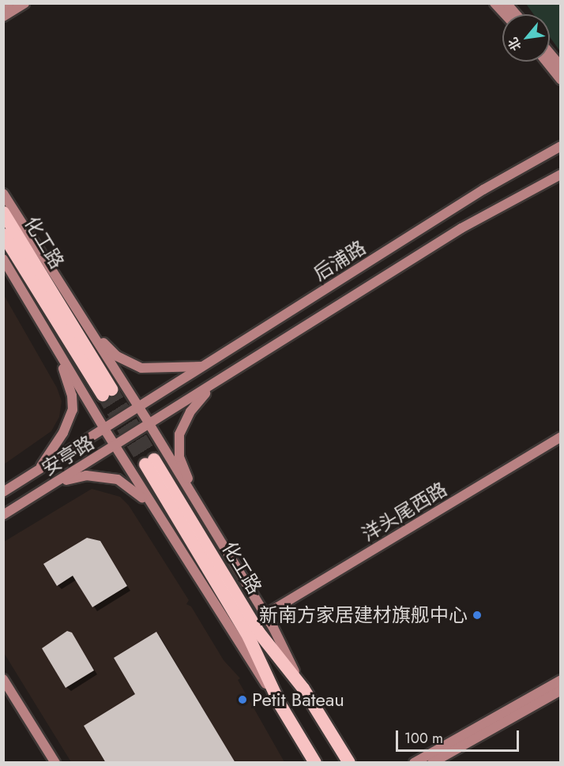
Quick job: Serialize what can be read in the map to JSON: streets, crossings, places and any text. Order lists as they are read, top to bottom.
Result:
{
  "streets": {
    "highway": ["化工路"],
    "main road": ["后浦路", "安亭路", "洋头尾西路"]
  },
  "crossings": [
    ["后浦路", "安亭路"]
  ],
  "places": ["新南方家居建材旗舰中心", "Petit Bateau"],
  "scale_bar": "100 m",
  "north": "bottom left"
}
